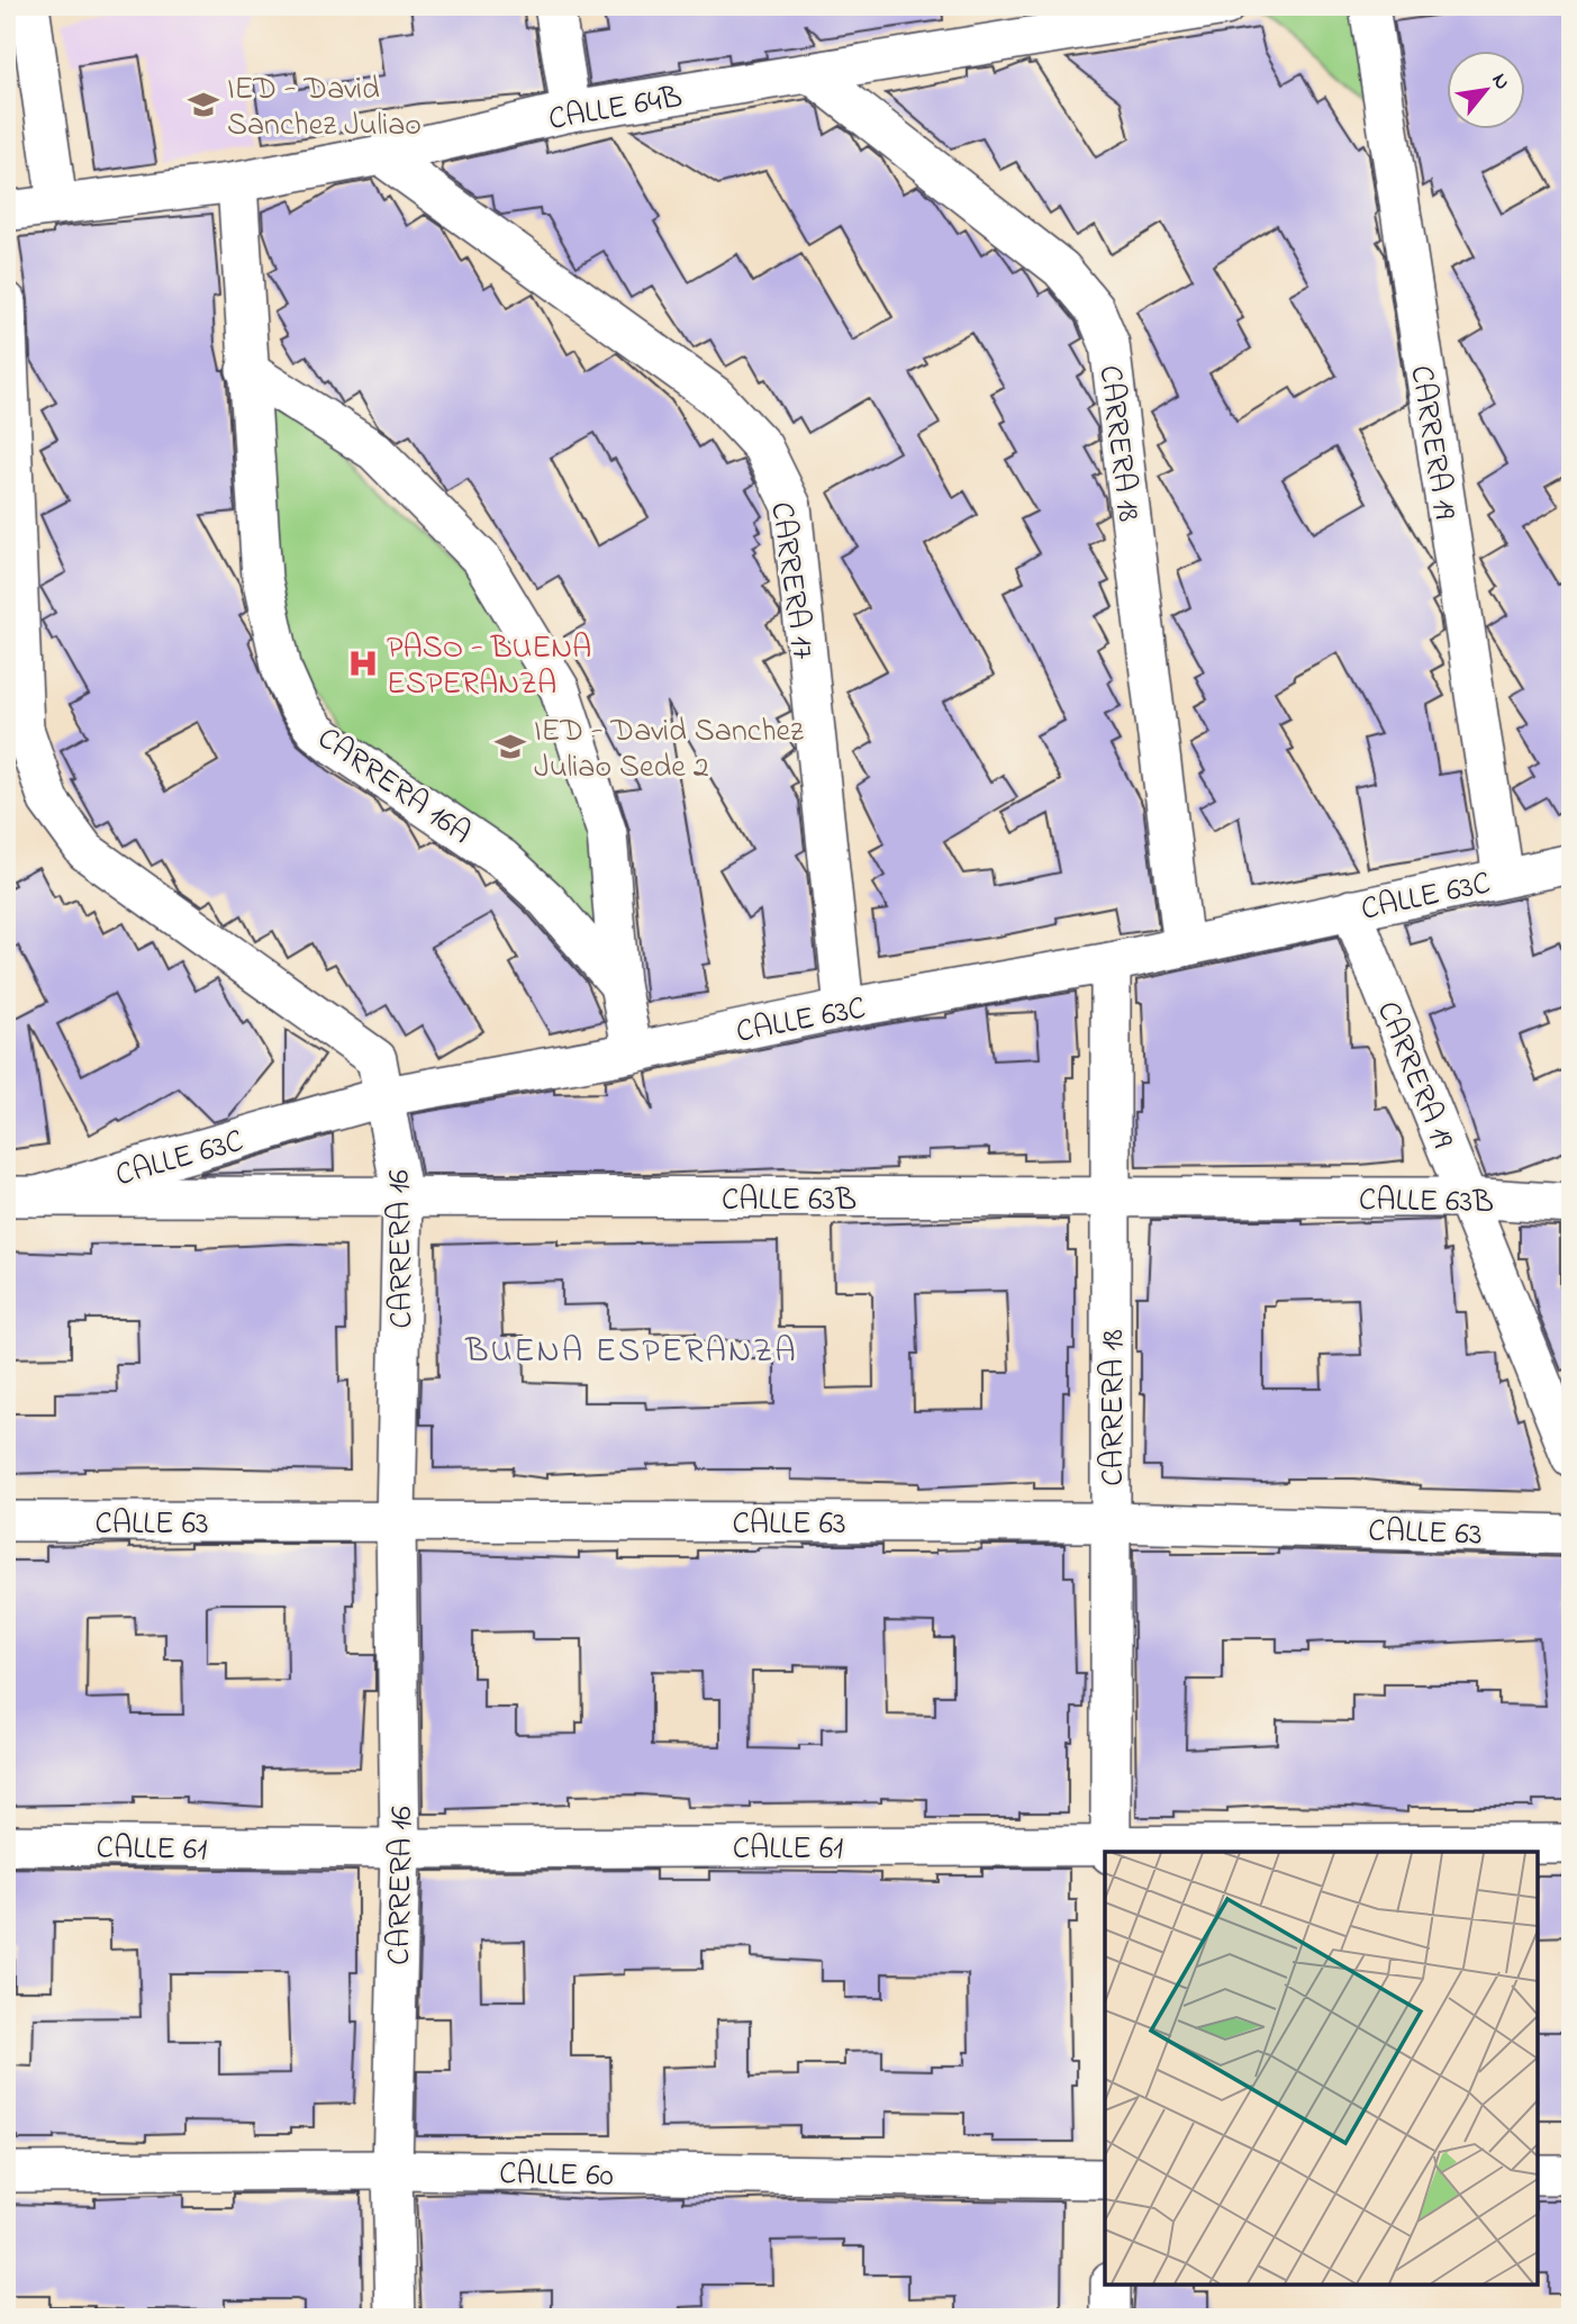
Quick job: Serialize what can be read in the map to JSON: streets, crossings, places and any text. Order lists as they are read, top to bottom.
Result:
{
  "streets": {
    "street": [
      "CALLE 64B",
      "CARRERA 19",
      "CARRERA 18",
      "CARRERA 17",
      "CARRERA 16A",
      "CALLE 63C",
      "CALLE 63B",
      "CARRERA 16",
      "CALLE 63",
      "CALLE 61",
      "CALLE 60"
    ]
  },
  "crossings": [
    ["CALLE 64B", "CARRERA 18"],
    ["CALLE 64B", "CARRERA 17"],
    ["CALLE 64B", "CARRERA 16A"],
    ["CARRERA 19", "CALLE 63C"],
    ["CARRERA 19", "CALLE 63B"],
    ["CARRERA 18", "CALLE 63C"],
    ["CARRERA 18", "CALLE 63B"],
    ["CARRERA 18", "CALLE 63"],
    ["CARRERA 18", "CALLE 61"],
    ["CARRERA 17", "CALLE 63C"],
    ["CARRERA 16A", "CALLE 63C"],
    ["CALLE 63C", "CALLE 63B"],
    ["CALLE 63C", "CARRERA 16"],
    ["CALLE 63B", "CARRERA 16"],
    ["CARRERA 16", "CALLE 63"],
    ["CARRERA 16", "CALLE 61"],
    ["CARRERA 16", "CALLE 60"]
  ],
  "districts": ["BUENA ESPERANZA"],
  "places": {
    "school or university": ["IED - David Sanchez Juliao", "IED - David Sanchez Juliao Sede 2"],
    "hospital": ["PASO - BUENA ESPERANZA"]
  },
  "north": "top right"
}
